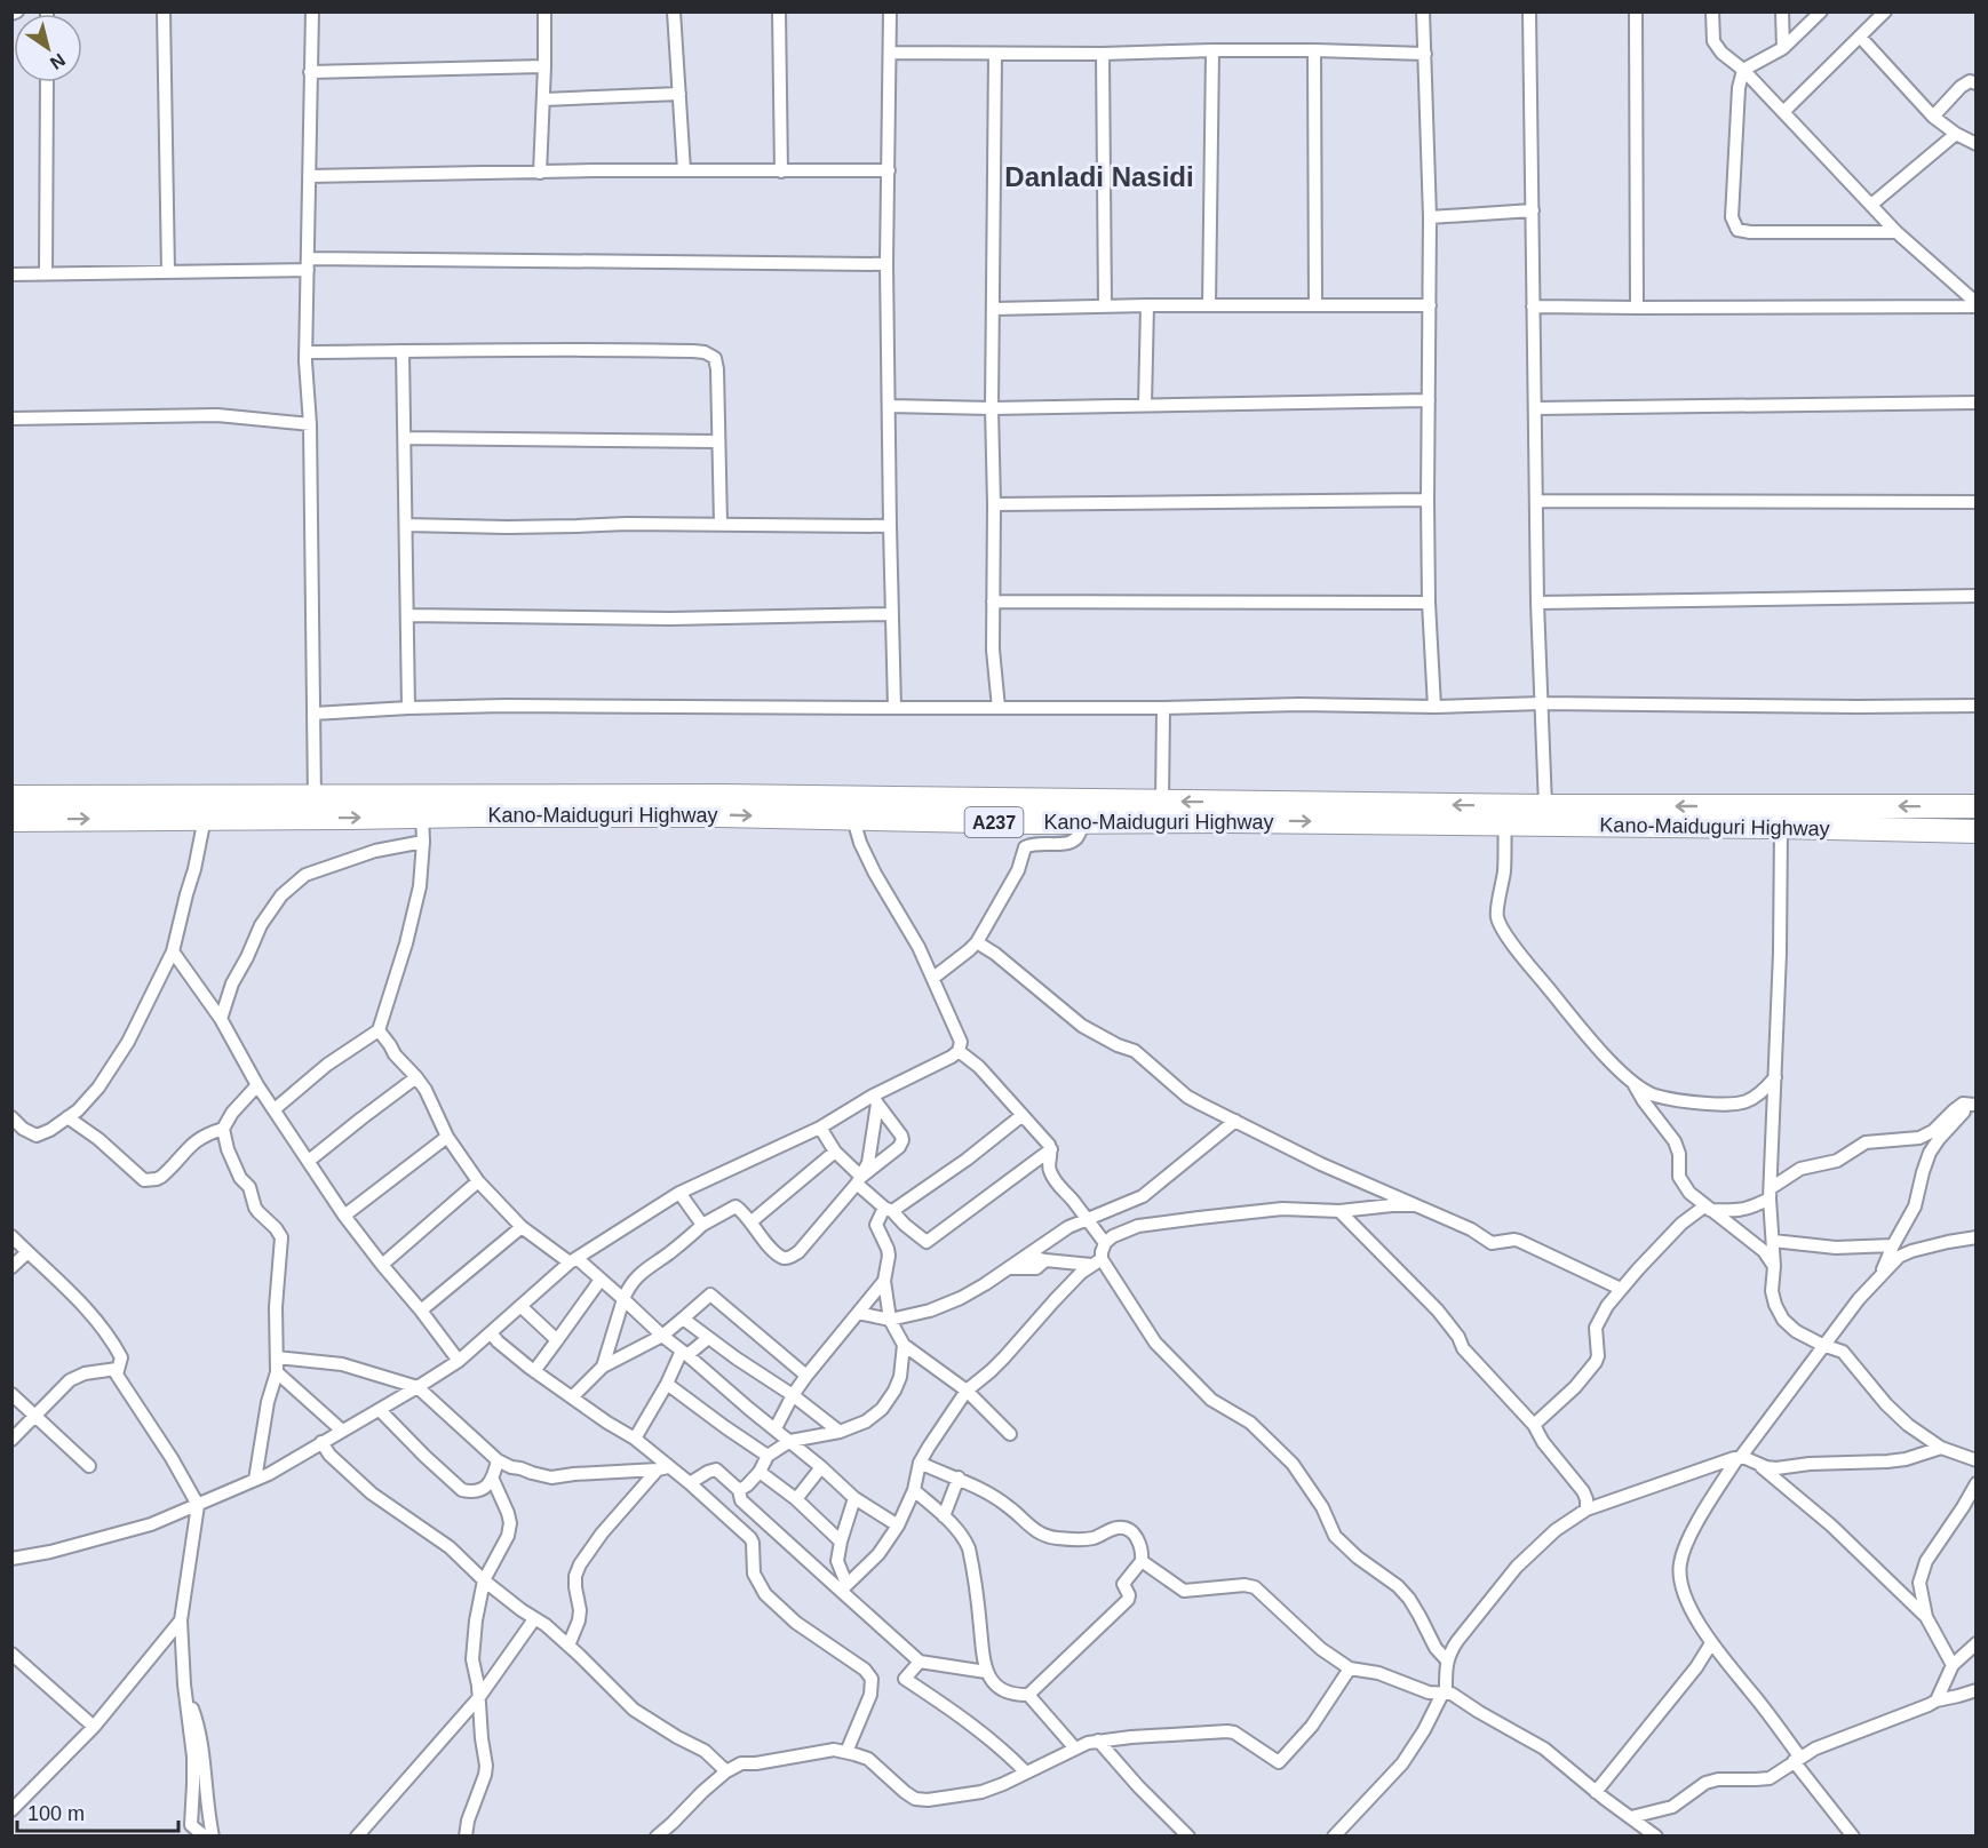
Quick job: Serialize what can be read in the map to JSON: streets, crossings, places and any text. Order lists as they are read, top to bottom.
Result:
{
  "streets": {
    "highway": ["Kano-Maiduguri Highway", "A237"]
  },
  "districts": ["Danladi Nasidi"],
  "scale_bar": "100 m",
  "north": "bottom right"
}
